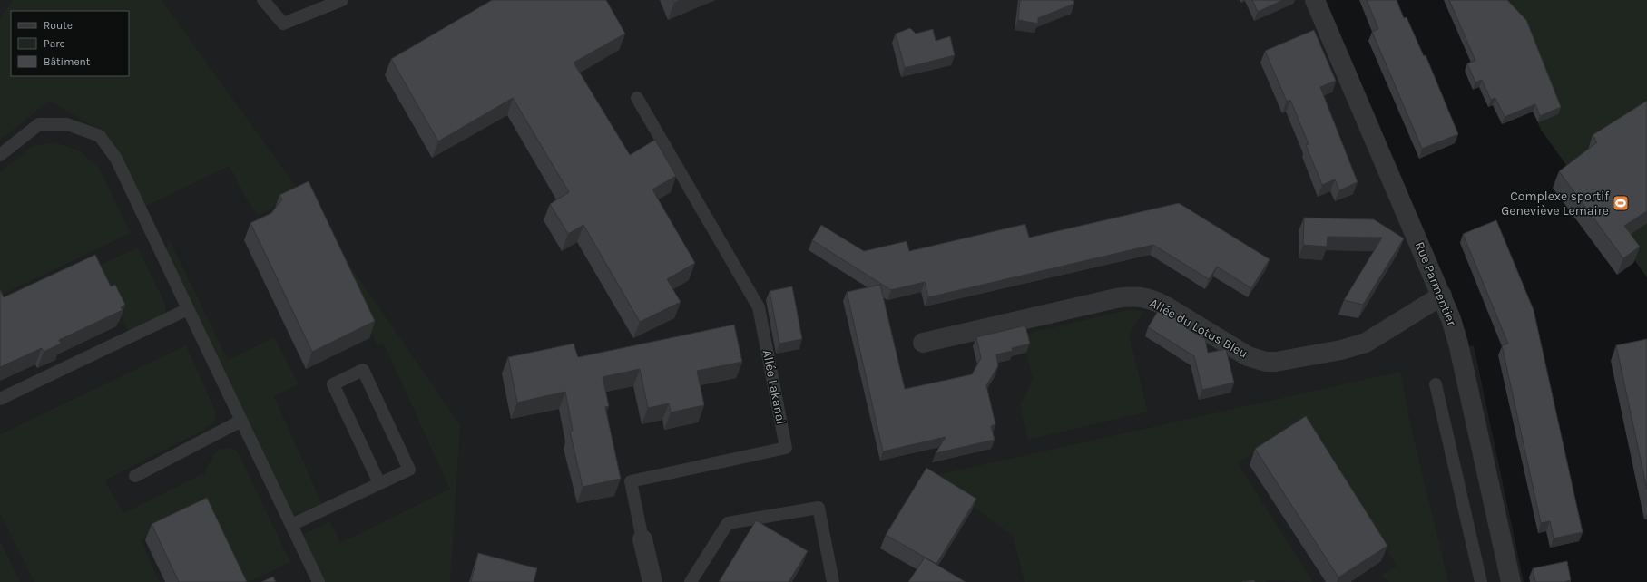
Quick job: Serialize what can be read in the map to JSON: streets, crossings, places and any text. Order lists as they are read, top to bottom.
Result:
{
  "streets": {
    "street": ["Rue Parmentier", "Allée du Lotus Bleu", "Allée Lakanal"]
  },
  "crossings": [
    ["Rue Parmentier", "Allée du Lotus Bleu"]
  ],
  "places": {
    "sports": ["Complexe sportif Geneviève Lemaire"]
  },
  "legend": ["Route", "Parc", "Bâtiment"]
}
